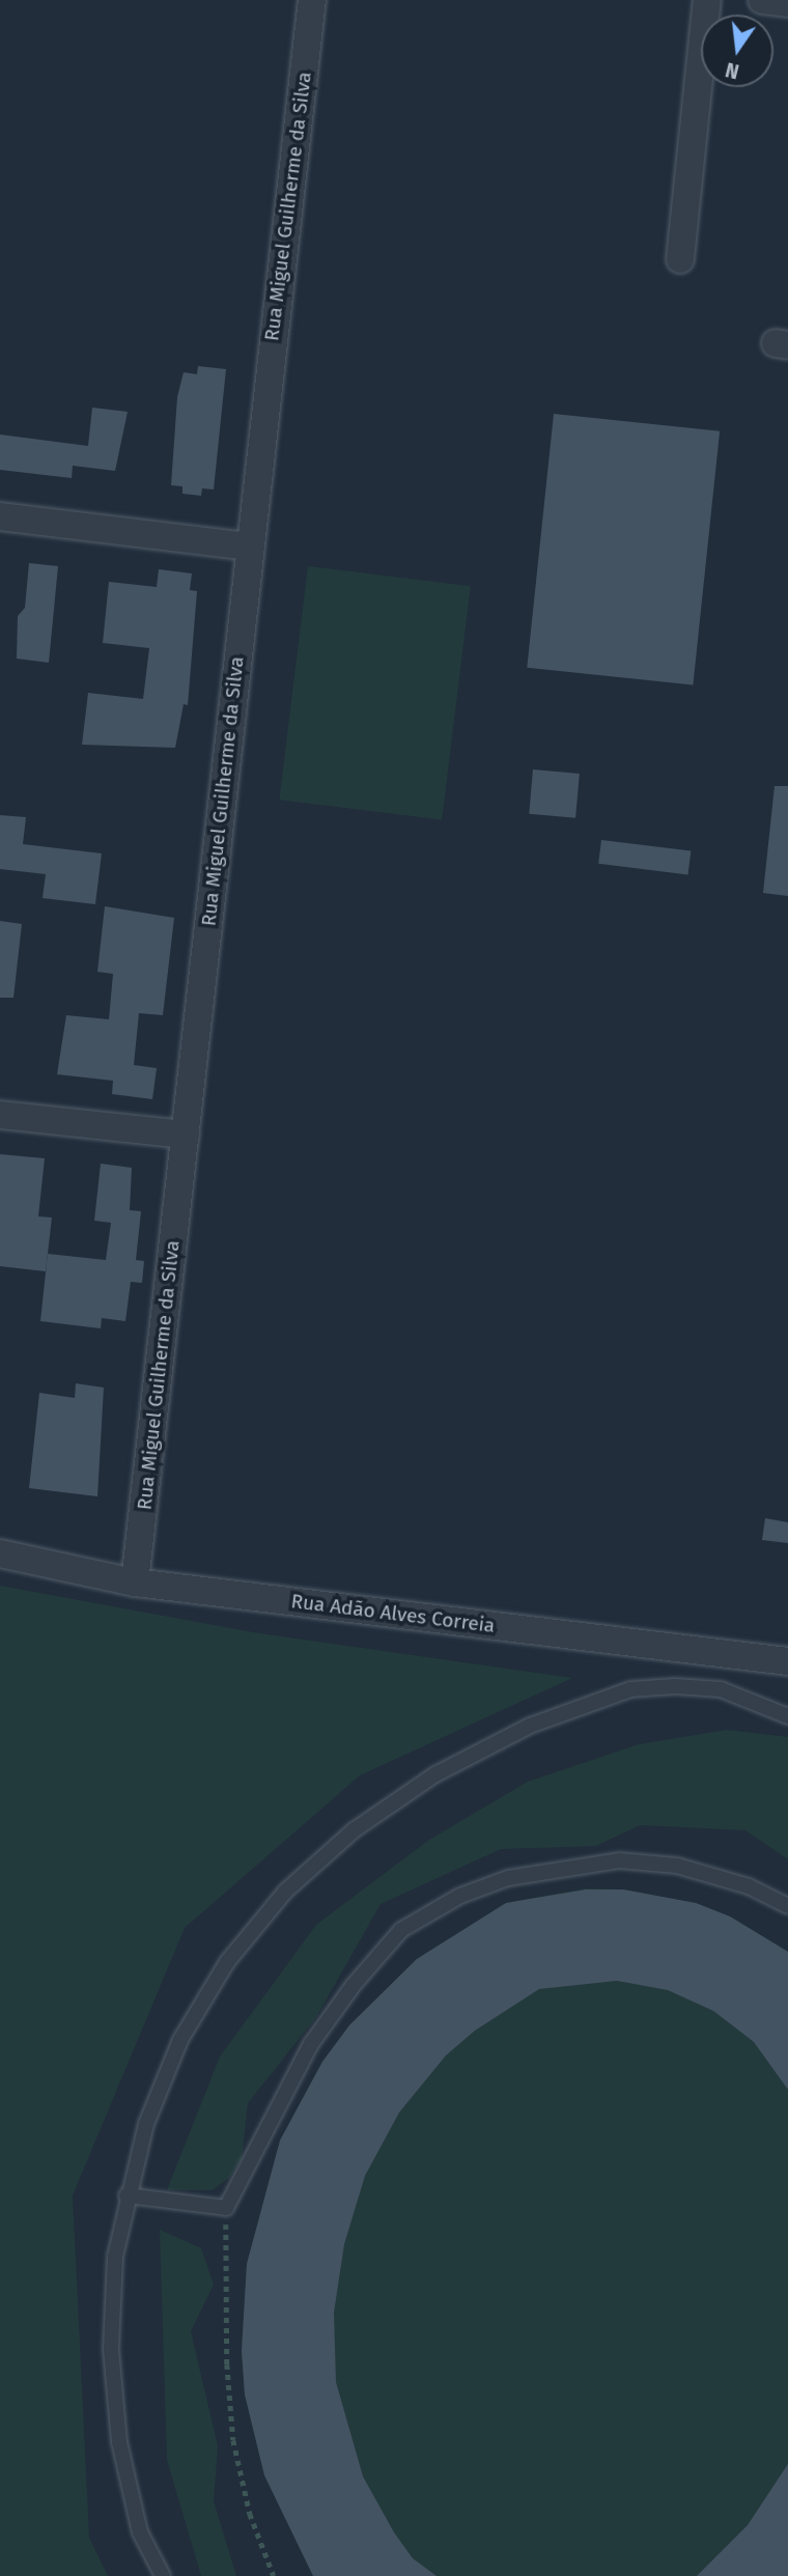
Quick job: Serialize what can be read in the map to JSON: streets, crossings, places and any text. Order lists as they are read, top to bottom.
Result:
{
  "streets": {
    "street": ["Rua Miguel Guilherme da Silva", "Rua Adão Alves Correia"]
  },
  "crossings": [
    ["Rua Miguel Guilherme da Silva", "Rua Adão Alves Correia"]
  ],
  "north": "bottom"
}
